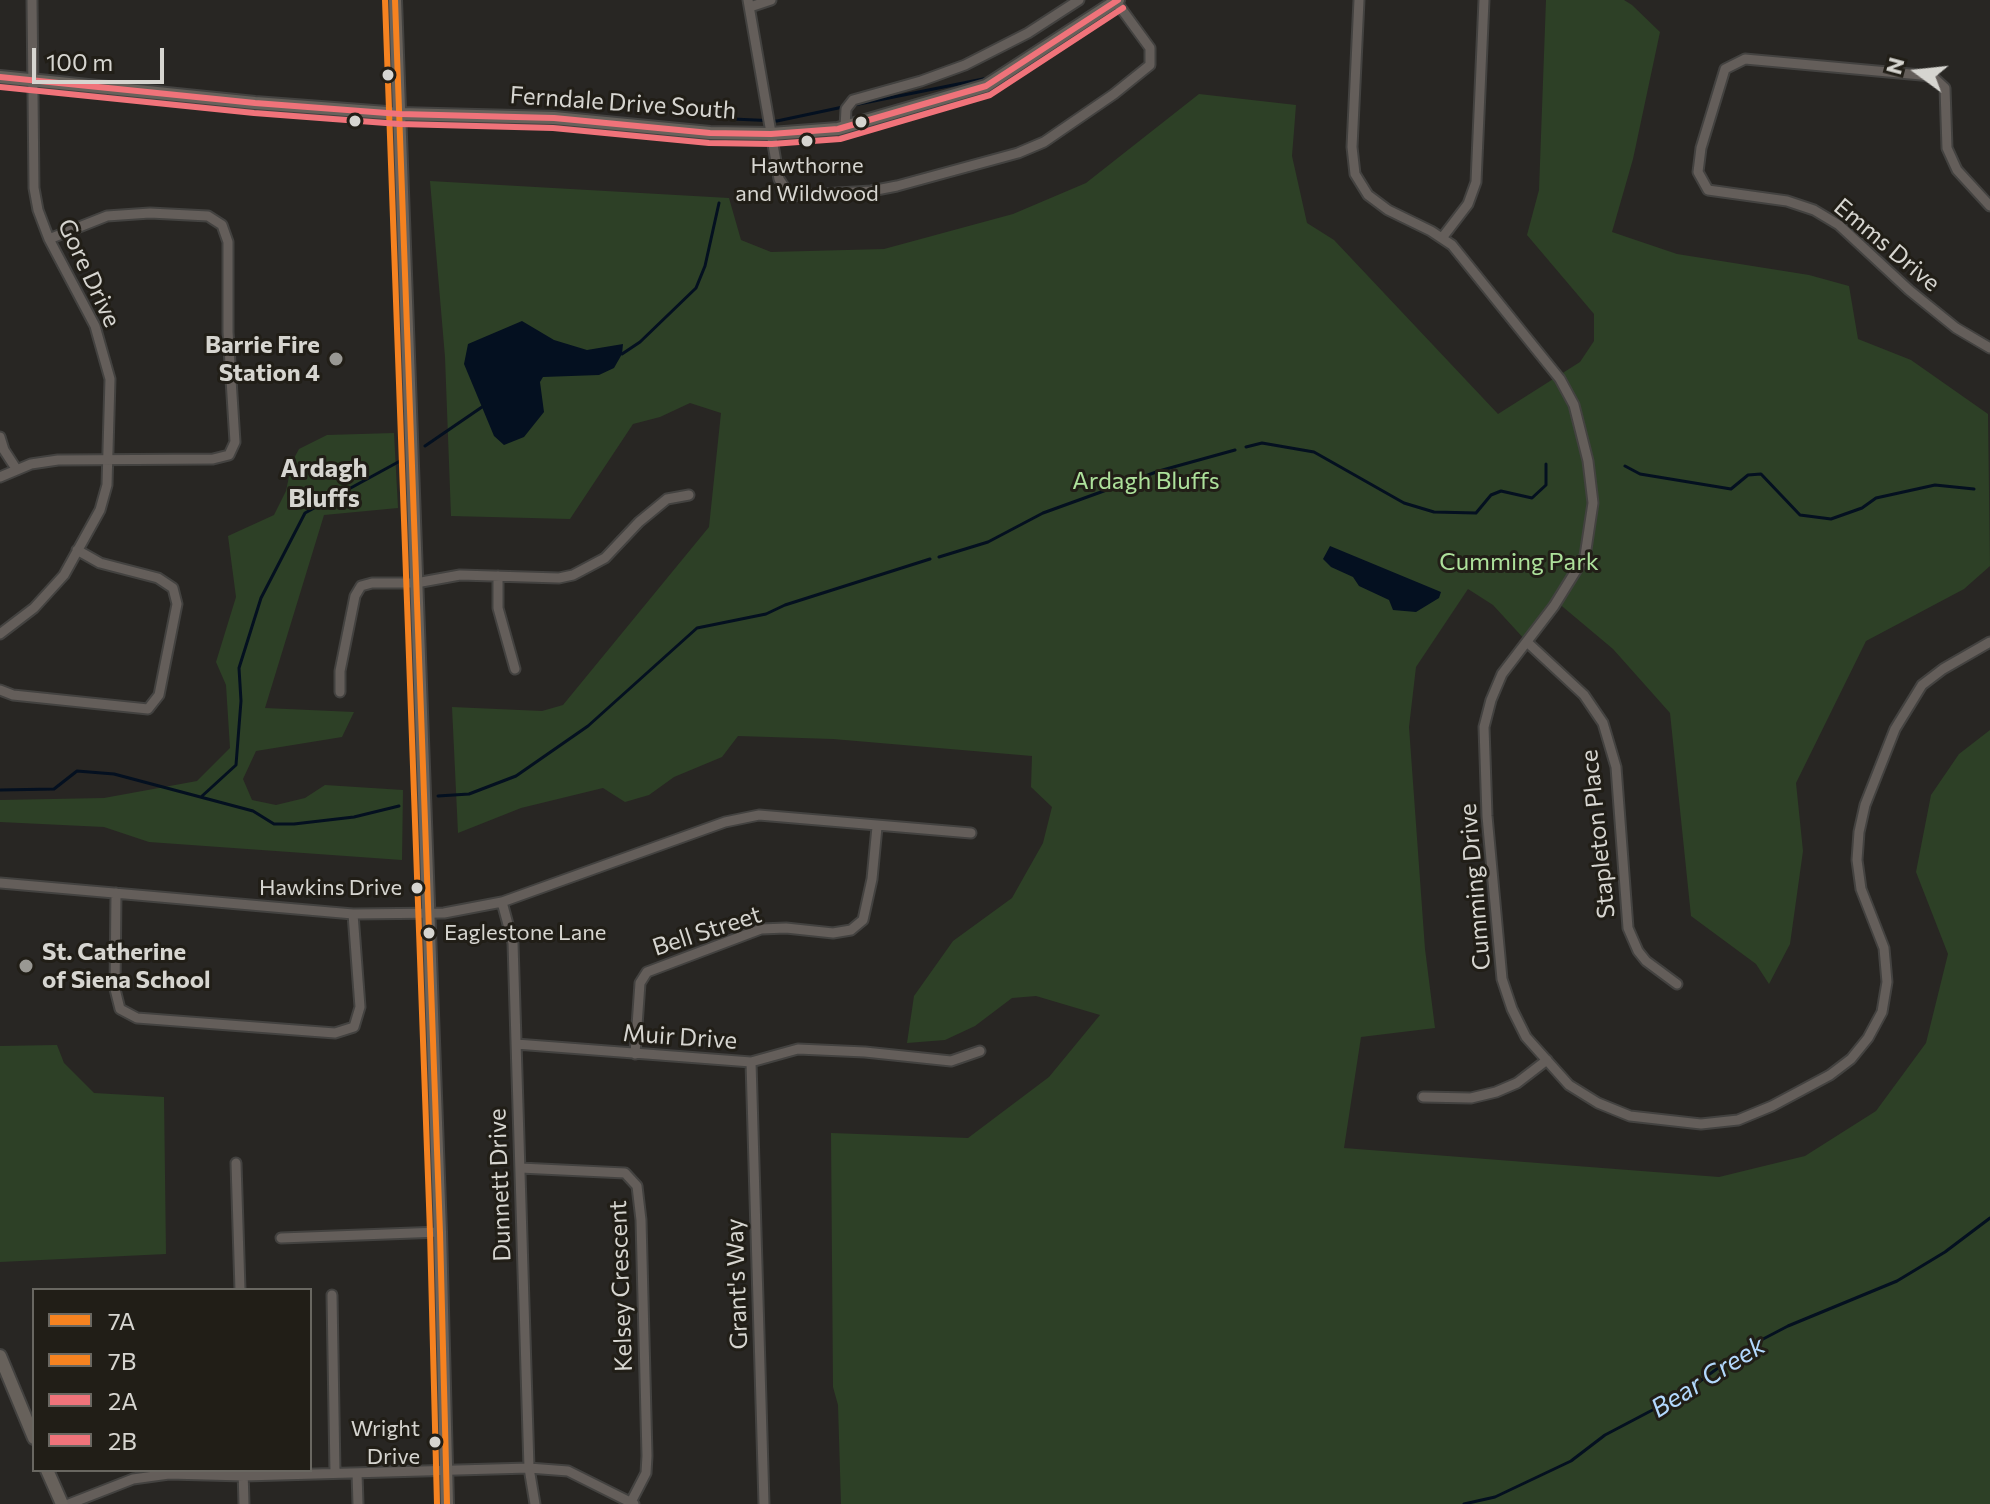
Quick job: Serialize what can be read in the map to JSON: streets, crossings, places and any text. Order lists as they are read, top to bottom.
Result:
{
  "streets": {
    "street": [
      "Ferndale Drive South",
      "Emms Drive",
      "Gore Drive",
      "Stapleton Place",
      "Cumming Drive",
      "Bell Street",
      "Muir Drive",
      "Dunnett Drive",
      "Grant's Way",
      "Kelsey Crescent"
    ]
  },
  "crossings": [
    ["Ferndale Drive South", "Gore Drive"],
    ["Stapleton Place", "Cumming Drive"],
    ["Bell Street", "Muir Drive"],
    ["Muir Drive", "Dunnett Drive"],
    ["Muir Drive", "Grant's Way"],
    ["Dunnett Drive", "Kelsey Crescent"]
  ],
  "districts": ["Ardagh Bluffs"],
  "water": ["Bear Creek"],
  "parks": ["Ardagh Bluffs", "Cumming Park"],
  "places": [
    "Hawthorne and Wildwood",
    "Barrie Fire Station 4",
    "Hawkins Drive",
    "Eaglestone Lane",
    "St. Catherine of Siena School",
    "Wright Drive"
  ],
  "lines": [
    "transit line 7A",
    "transit line 7B",
    "transit line 2A",
    "transit line 2B"
  ],
  "legend": [
    "7A",
    "7B",
    "2A",
    "2B"
  ],
  "scale_bar": "100 m",
  "north": "left"
}
